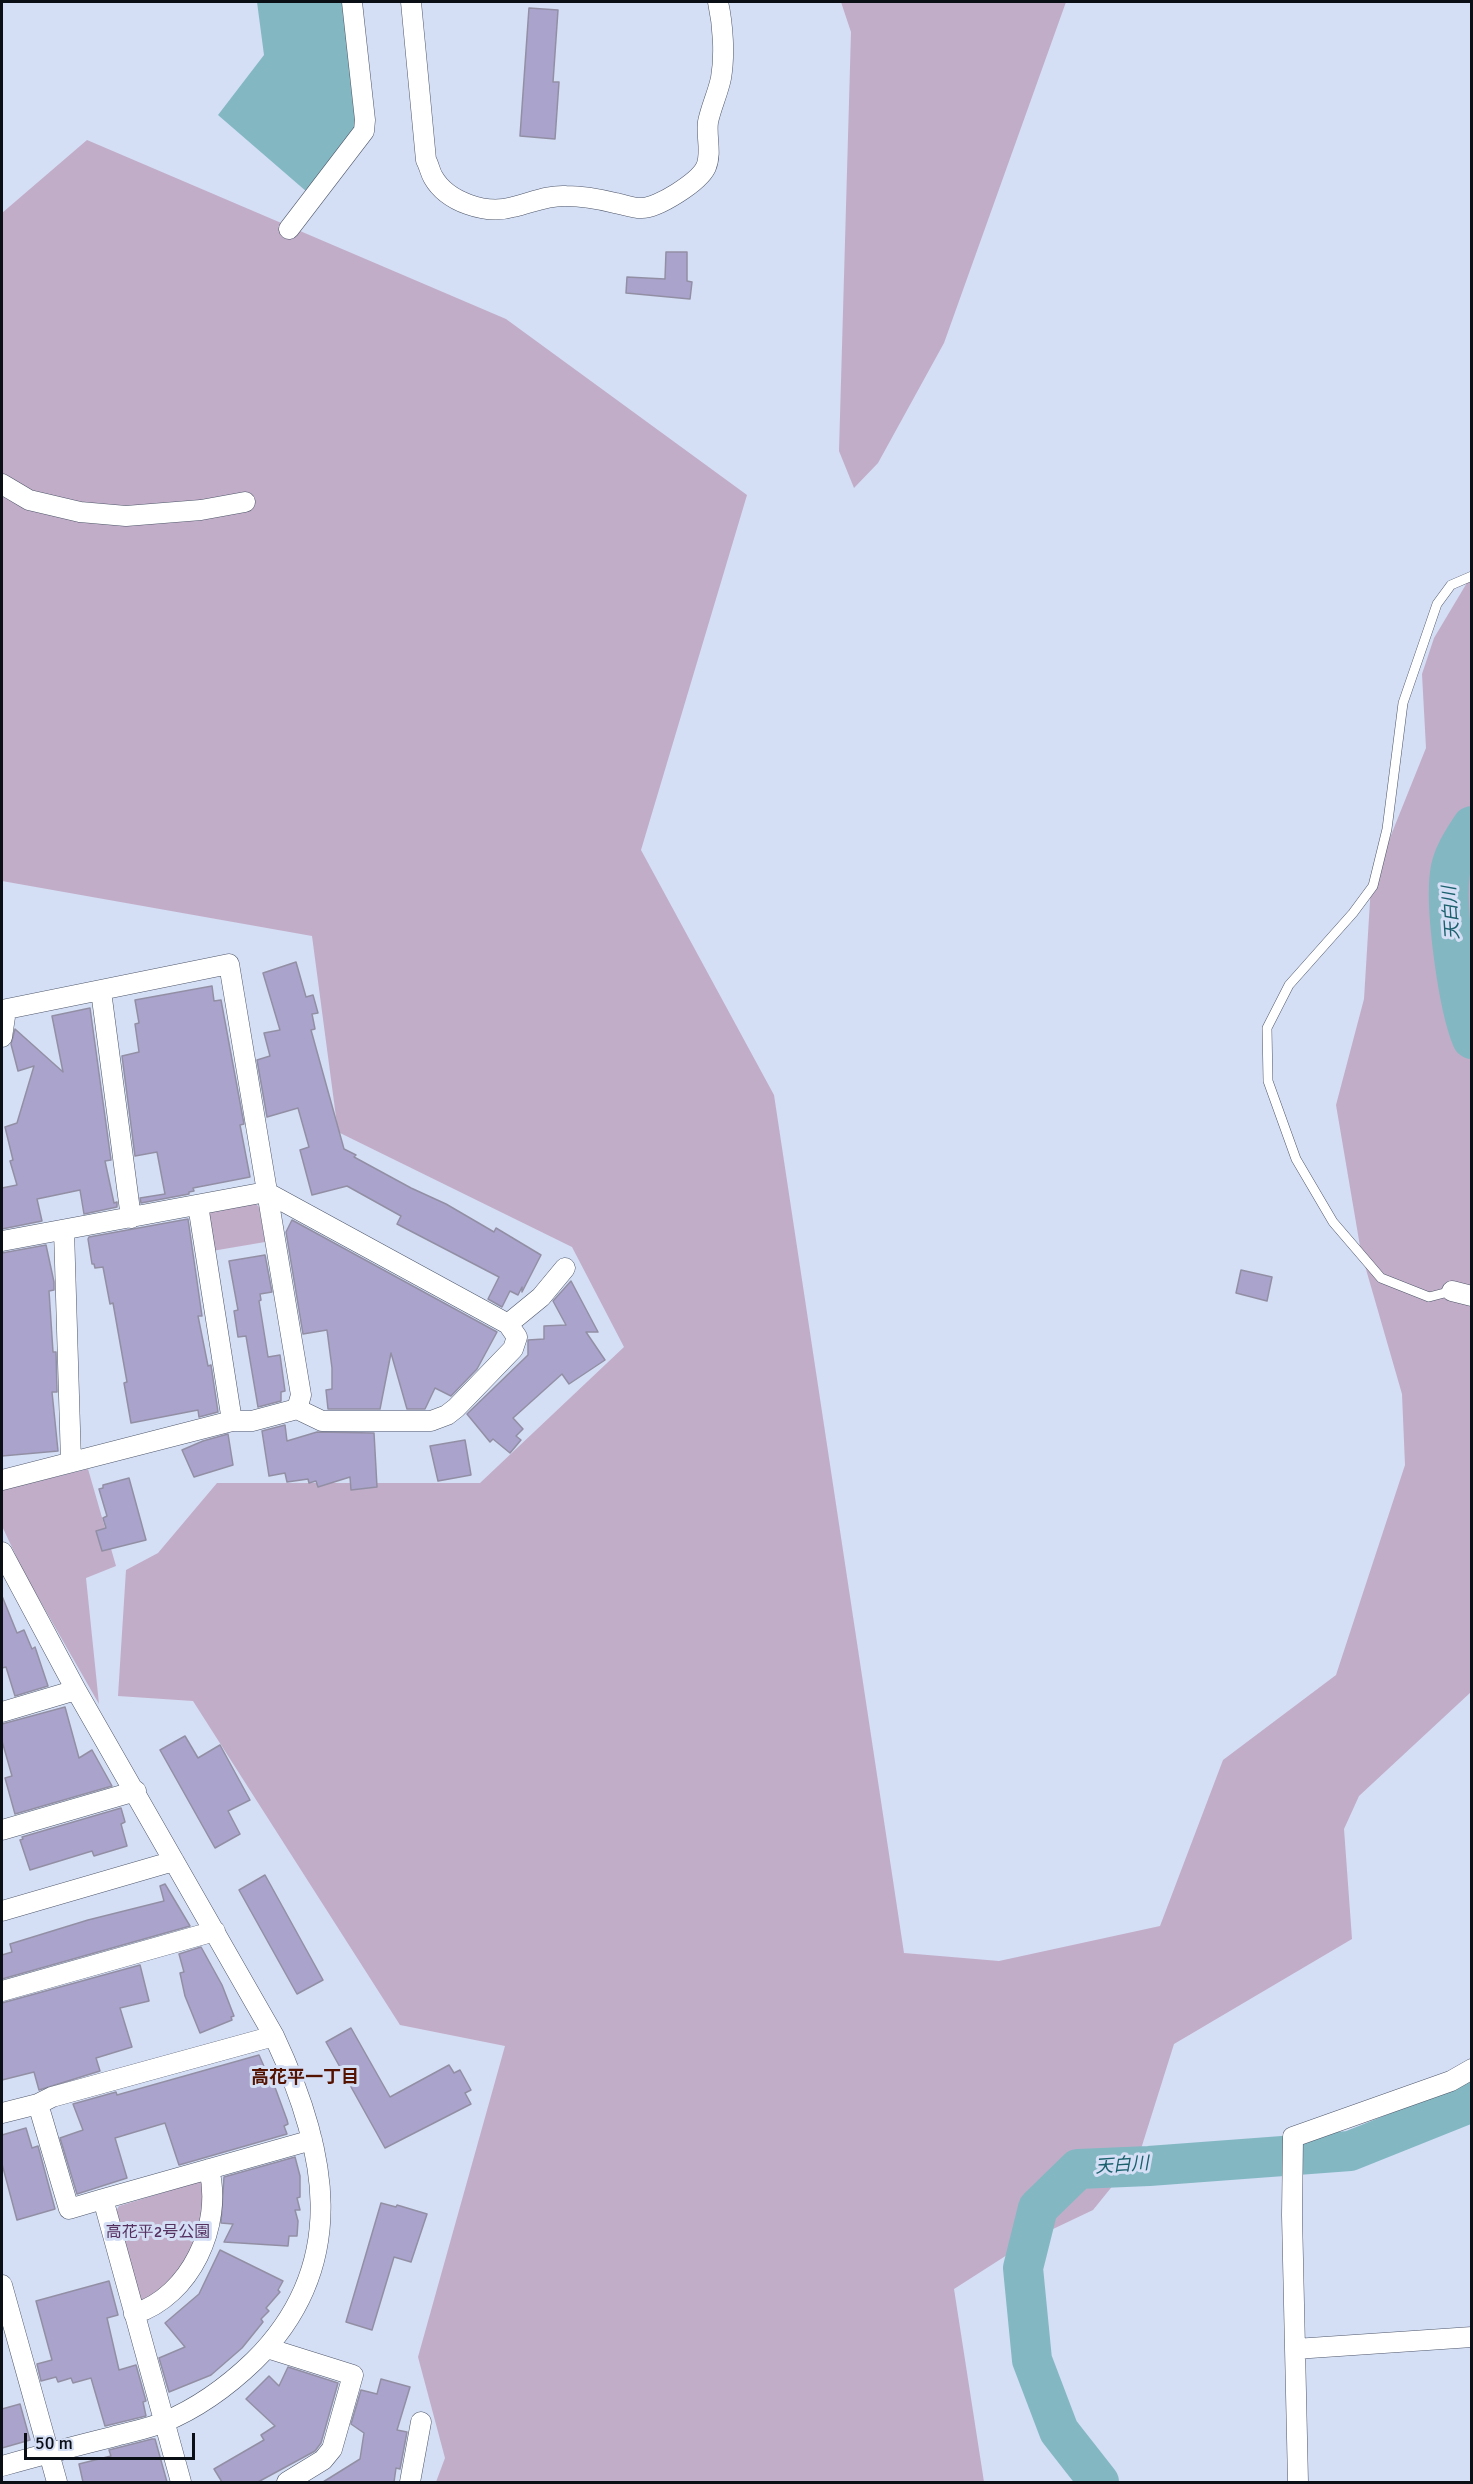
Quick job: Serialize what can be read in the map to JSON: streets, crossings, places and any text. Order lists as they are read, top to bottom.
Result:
{
  "districts": ["高花平一丁目"],
  "water": ["天白川"],
  "parks": ["高花平2号公園"],
  "scale_bar": "50 m"
}
